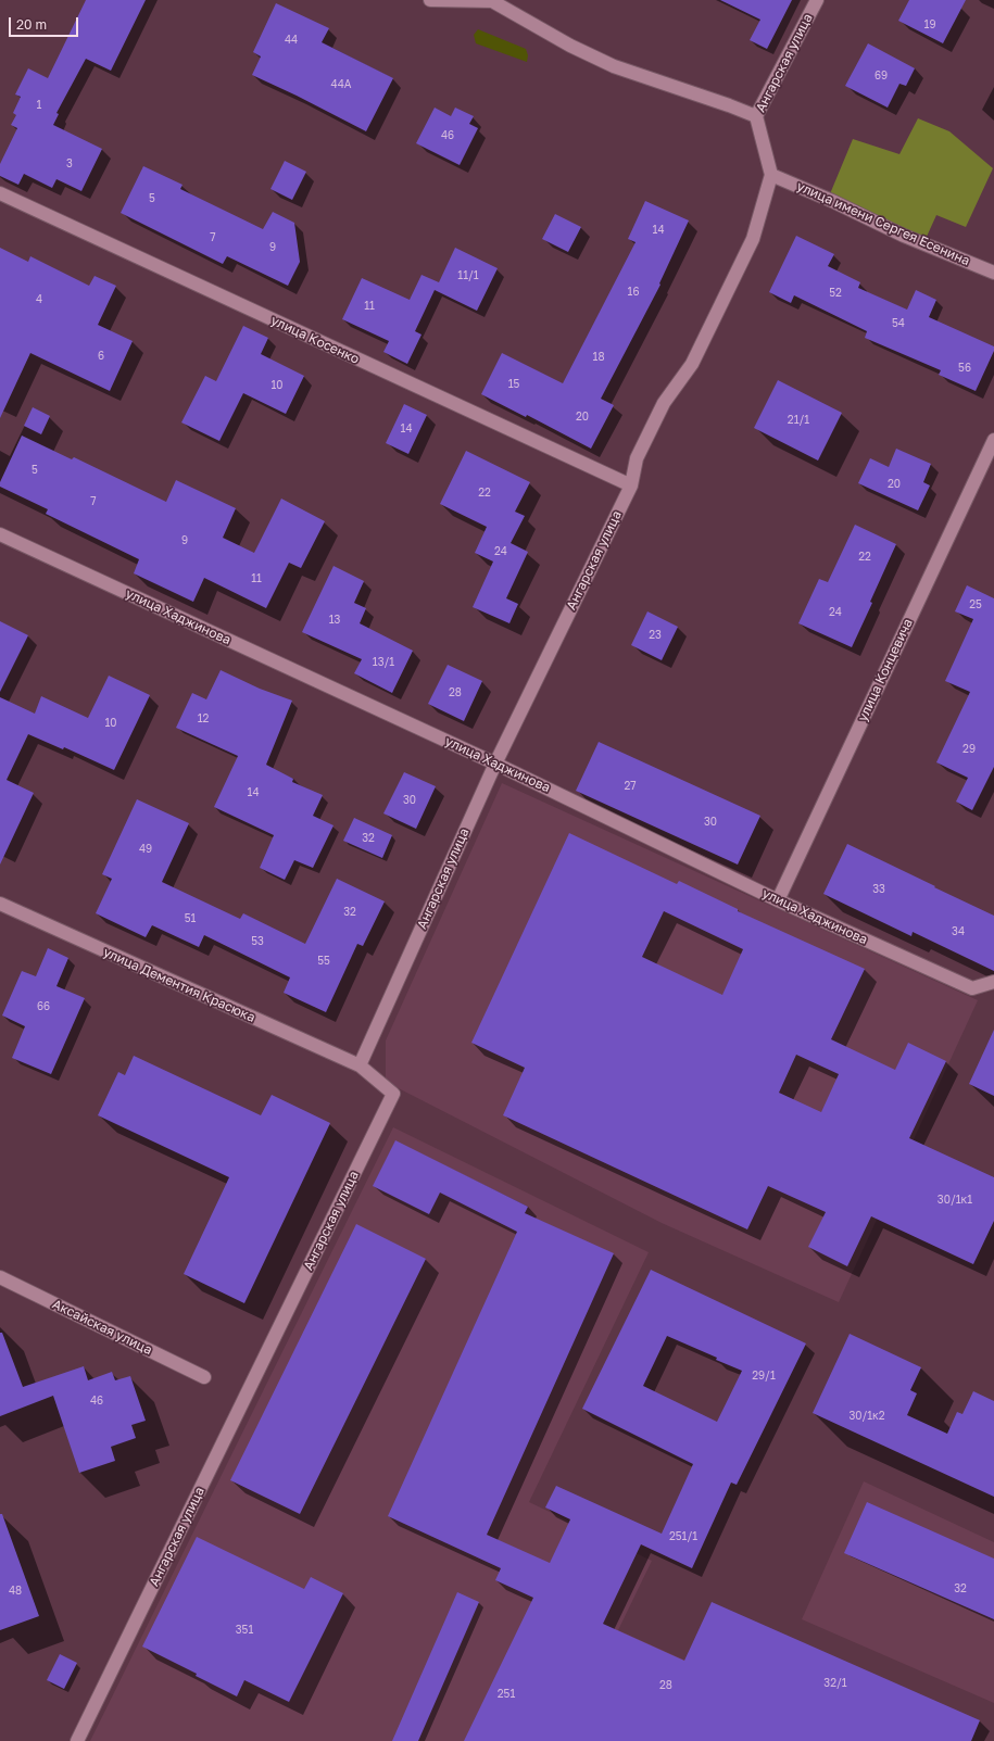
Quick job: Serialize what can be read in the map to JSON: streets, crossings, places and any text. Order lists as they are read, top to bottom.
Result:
{
  "streets": {
    "street": [
      "Ангарская улица",
      "улица имени Сергея Есенина",
      "улица Косенко",
      "улица Хаджинова",
      "улица Концевича",
      "улица Дементия Красюка",
      "Аксайская улица"
    ]
  },
  "crossings": [
    ["Ангарская улица", "улица имени Сергея Есенина"],
    ["Ангарская улица", "улица Косенко"],
    ["Ангарская улица", "улица Хаджинова"],
    ["Ангарская улица", "улица Дементия Красюка"],
    ["улица Хаджинова", "улица Концевича"]
  ],
  "house_numbers": [
    "19",
    "44",
    "69",
    "44А",
    "1",
    "46",
    "3",
    "5",
    "14",
    "7",
    "9",
    "11/1",
    "16",
    "52",
    "4",
    "11",
    "54",
    "6",
    "18",
    "56",
    "15",
    "10",
    "20",
    "21/1",
    "14",
    "5",
    "20",
    "22",
    "7",
    "9",
    "24",
    "22",
    "11",
    "25",
    "24",
    "13",
    "23",
    "13/1",
    "28",
    "12",
    "10",
    "29",
    "27",
    "14",
    "30",
    "30",
    "32",
    "49",
    "33",
    "32",
    "51",
    "34",
    "53",
    "55",
    "66",
    "30/1к1",
    "29/1",
    "46",
    "30/1к2",
    "251/1",
    "32",
    "48",
    "351",
    "32/1",
    "28",
    "251"
  ],
  "scale_bar": "20 m"
}
